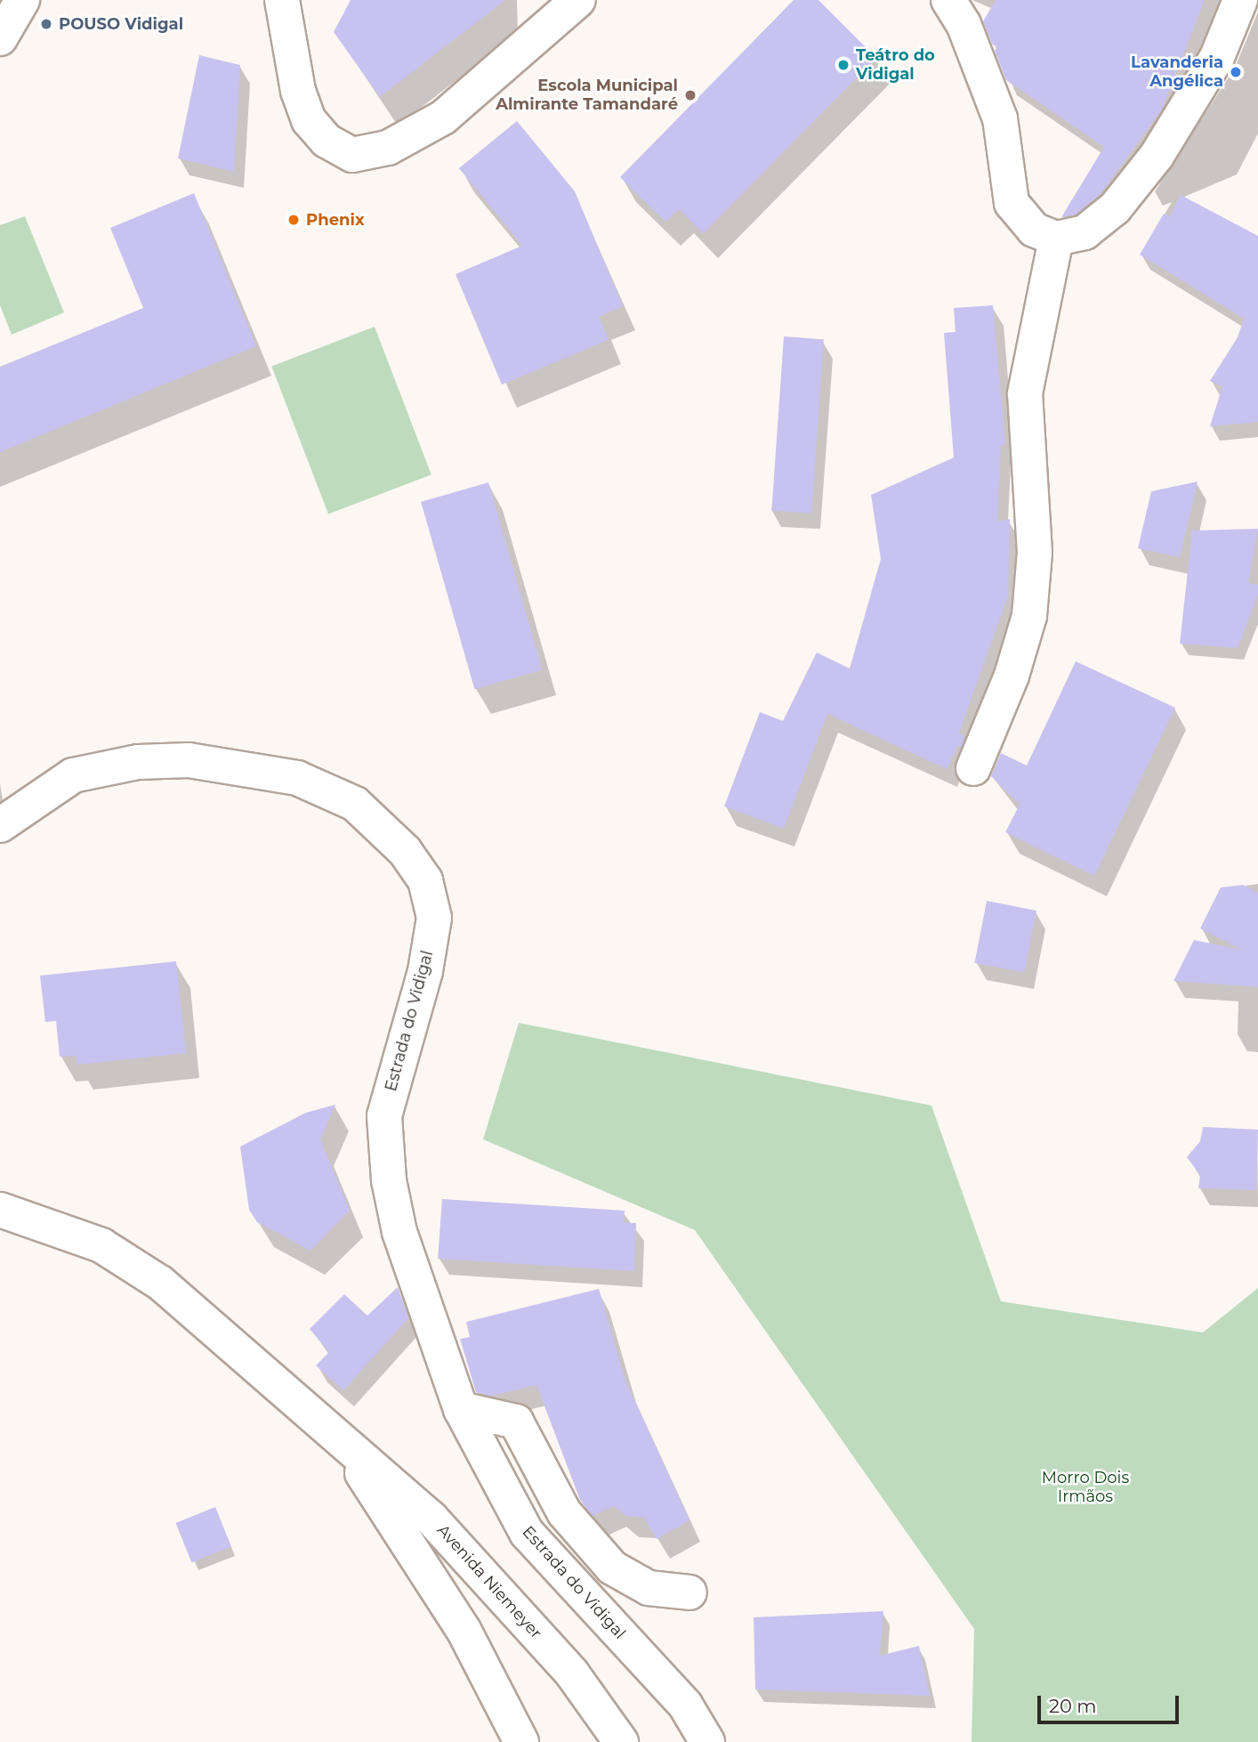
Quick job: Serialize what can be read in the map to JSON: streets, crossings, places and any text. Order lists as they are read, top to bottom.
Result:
{
  "streets": {
    "street": ["Estrada do Vidigal", "Avenida Niemeyer"]
  },
  "parks": ["Morro Dois Irmãos"],
  "places": [
    "POUSO Vidigal",
    "Teátro do Vidigal",
    "Lavanderia Angélica",
    "Escola Municipal Almirante Tamandaré",
    "Phenix"
  ],
  "scale_bar": "20 m"
}
